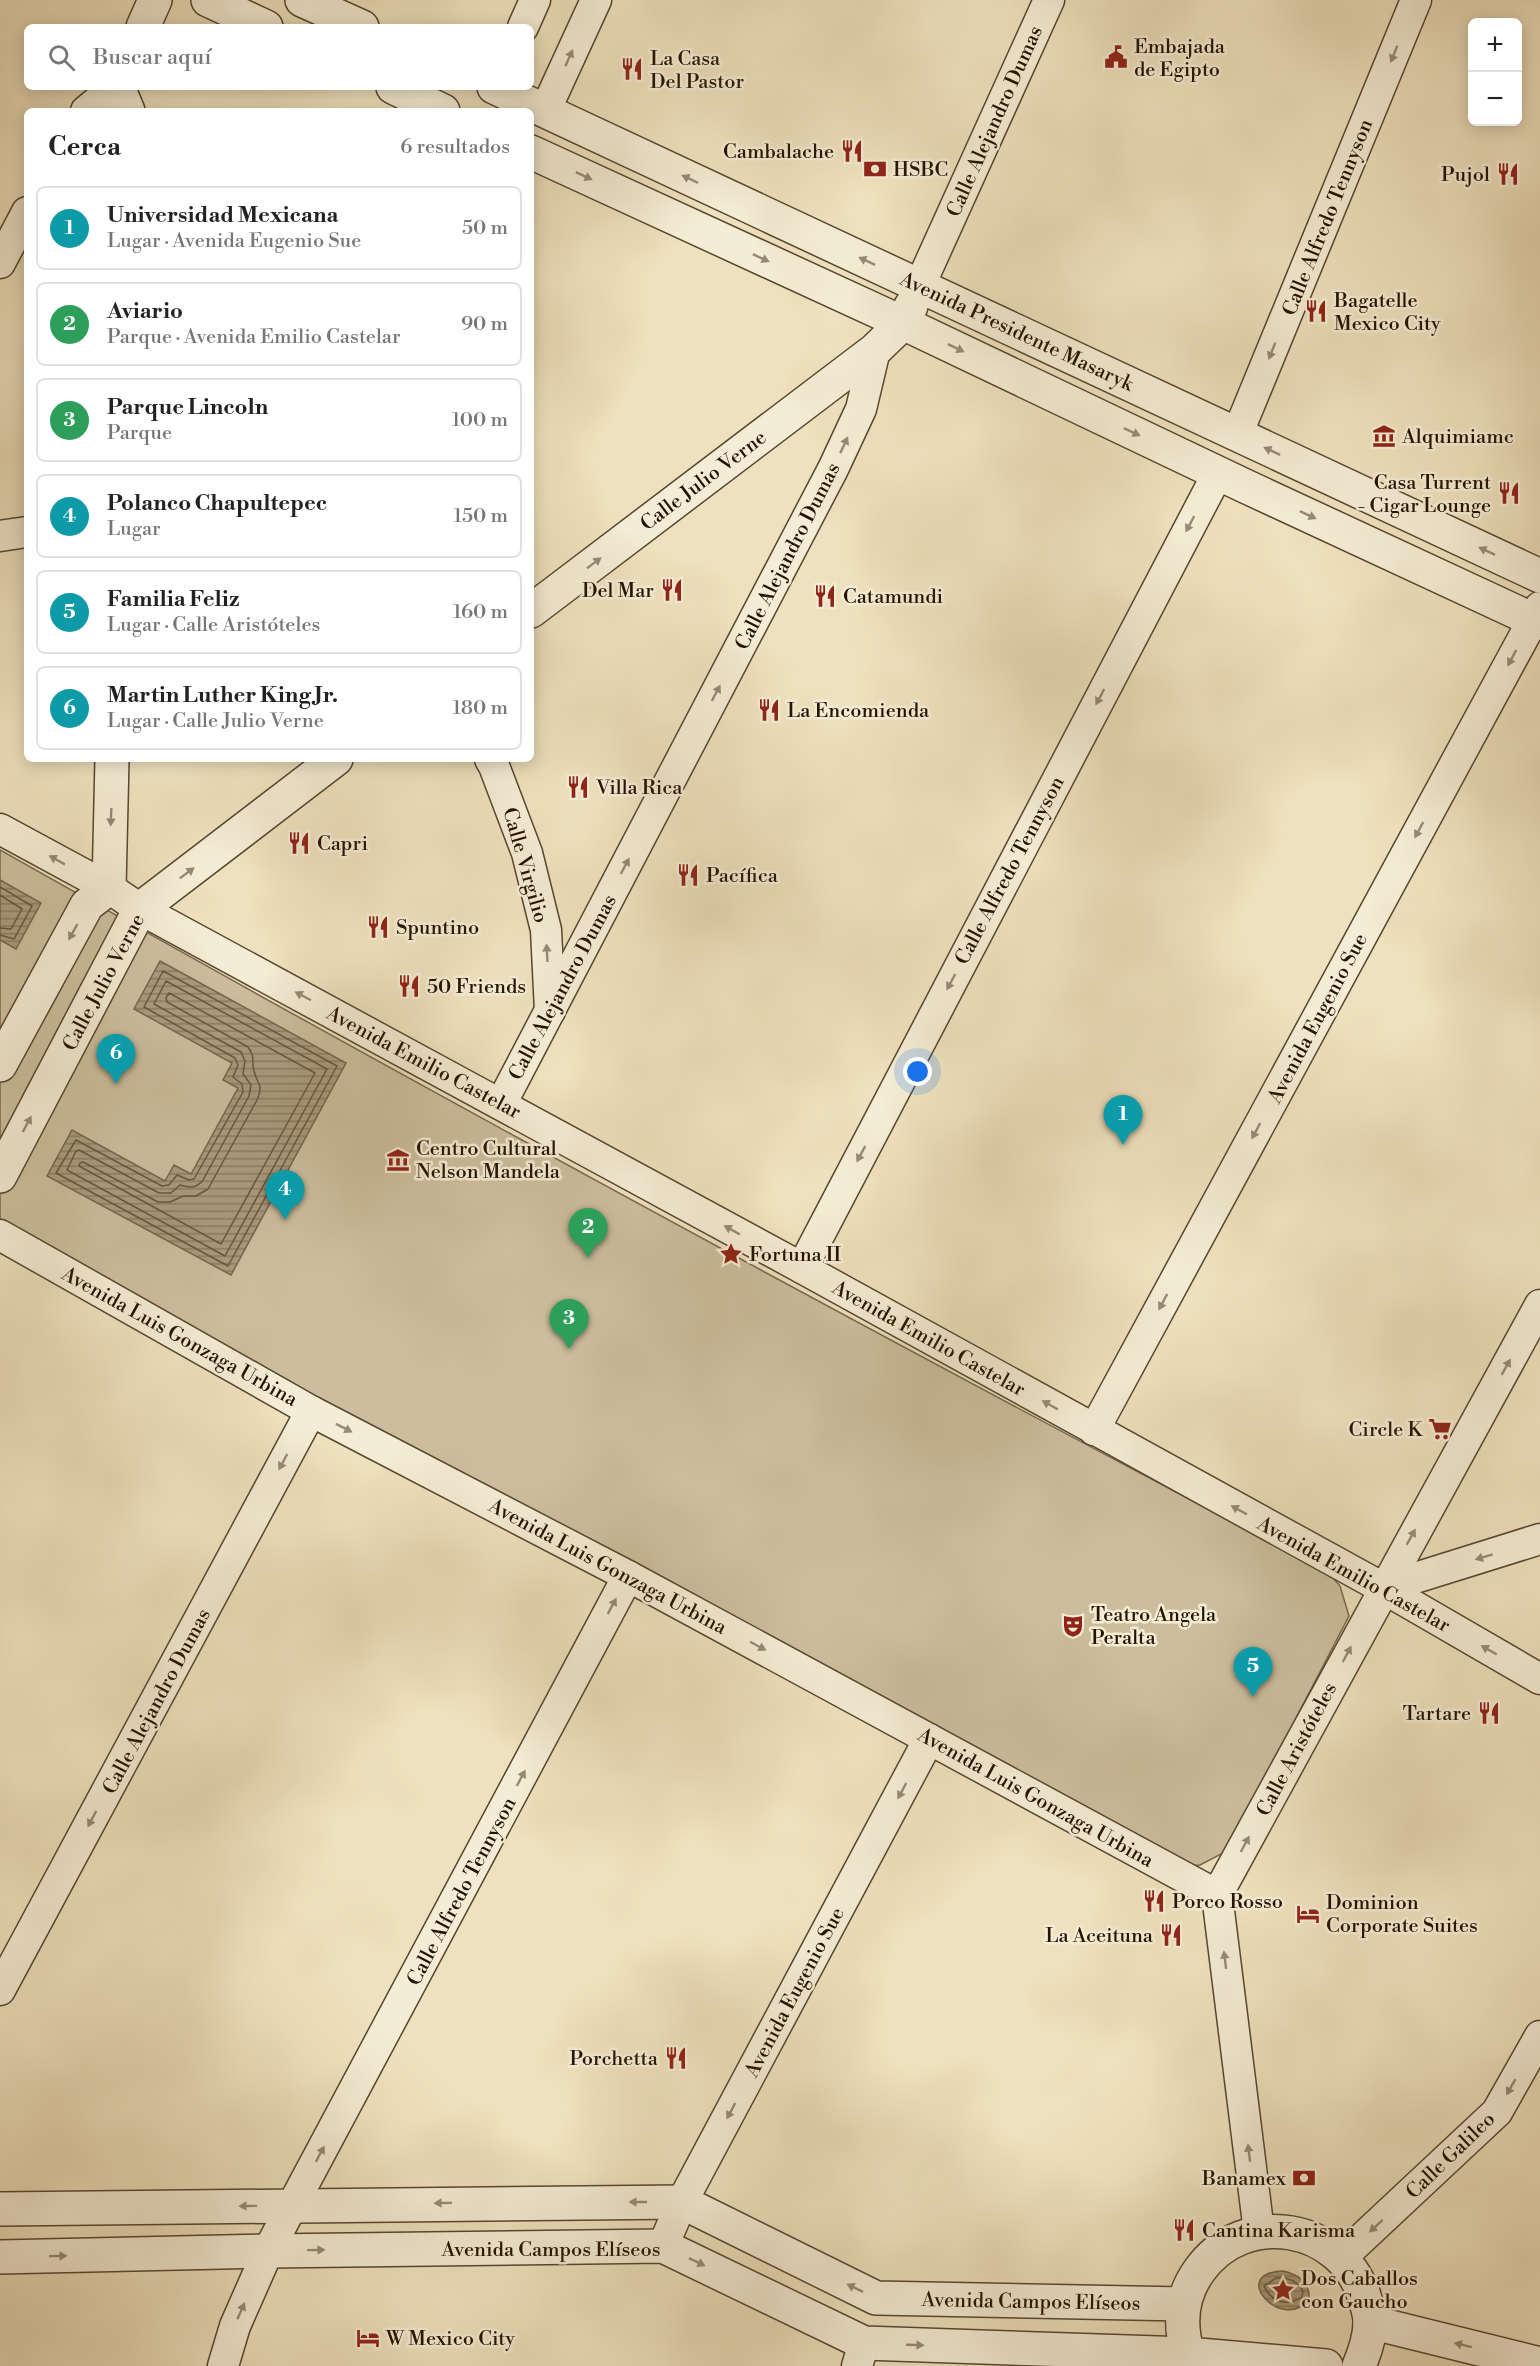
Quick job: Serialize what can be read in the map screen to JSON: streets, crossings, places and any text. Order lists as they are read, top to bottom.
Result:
{
  "streets": {
    "street": [
      "Calle Alejandro Dumas",
      "Calle Alfredo Tennyson",
      "Avenida Presidente Masaryk",
      "Calle Julio Verne",
      "Calle Virgilio",
      "Avenida Eugenio Sue",
      "Avenida Emilio Castelar",
      "Avenida Luis Gonzaga Urbina",
      "Calle Aristóteles",
      "Calle Galileo",
      "Avenida Campos Elíseos"
    ]
  },
  "crossings": [
    ["Calle Alejandro Dumas", "Avenida Presidente Masaryk"],
    ["Calle Alejandro Dumas", "Calle Julio Verne"],
    ["Calle Alejandro Dumas", "Calle Virgilio"],
    ["Calle Alejandro Dumas", "Avenida Emilio Castelar"],
    ["Calle Alejandro Dumas", "Avenida Luis Gonzaga Urbina"],
    ["Calle Alfredo Tennyson", "Avenida Presidente Masaryk"],
    ["Calle Alfredo Tennyson", "Avenida Emilio Castelar"],
    ["Calle Alfredo Tennyson", "Avenida Luis Gonzaga Urbina"],
    ["Calle Alfredo Tennyson", "Avenida Campos Elíseos"],
    ["Avenida Presidente Masaryk", "Avenida Eugenio Sue"],
    ["Calle Julio Verne", "Avenida Emilio Castelar"],
    ["Avenida Eugenio Sue", "Avenida Emilio Castelar"],
    ["Avenida Eugenio Sue", "Avenida Luis Gonzaga Urbina"],
    ["Avenida Eugenio Sue", "Avenida Campos Elíseos"],
    ["Avenida Emilio Castelar", "Calle Aristóteles"],
    ["Avenida Luis Gonzaga Urbina", "Calle Aristóteles"]
  ],
  "one_way": [
    "Calle Virgilio",
    "Avenida Eugenio Sue",
    "Avenida Emilio Castelar",
    "Avenida Luis Gonzaga Urbina",
    "Calle Aristóteles",
    "Calle Galileo"
  ],
  "places": {
    "public building": ["Embajada de Egipto"],
    "restaurant": [
      "La Casa Del Pastor",
      "Cambalache",
      "Pujol",
      "Bagatelle Mexico City",
      "Casa Turrent - Cigar Lounge",
      "Del Mar",
      "Catamundi",
      "La Encomienda",
      "Villa Rica",
      "Capri",
      "Pacífica",
      "Spuntino",
      "50 Friends",
      "Tartare",
      "Porco Rosso",
      "La Aceituna",
      "Porchetta",
      "Cantina Karisma"
    ],
    "bank": ["HSBC", "Banamex"],
    "museum": ["Alquimiamc", "Centro Cultural Nelson Mandela"],
    "place": ["Fortuna II", "Dos Caballos con Gaucho"],
    "supermarket": ["Circle K"],
    "theatre": ["Teatro Angela Peralta"],
    "hotel": ["Dominion Corporate Suites", "W Mexico City"]
  },
  "page": {
    "map_buttons": ["+", "−"],
    "search": "Buscar aquí",
    "heading": ["Cerca", "6 resultados"],
    "list": [
      {
        "mark": "1",
        "name": "Universidad Mexicana",
        "note": "Lugar · Avenida Eugenio Sue",
        "value": "50 m"
      },
      {
        "mark": "2",
        "name": "Aviario",
        "note": "Parque · Avenida Emilio Castelar",
        "value": "90 m"
      },
      {
        "mark": "3",
        "name": "Parque Lincoln",
        "note": "Parque",
        "value": "100 m"
      },
      {
        "mark": "4",
        "name": "Polanco Chapultepec",
        "note": "Lugar",
        "value": "150 m"
      },
      {
        "mark": "5",
        "name": "Familia Feliz",
        "note": "Lugar · Calle Aristóteles",
        "value": "160 m"
      },
      {
        "mark": "6",
        "name": "Martin Luther King Jr.",
        "note": "Lugar · Calle Julio Verne",
        "value": "180 m"
      }
    ],
    "pins": [
      "6",
      "1",
      "4",
      "2",
      "3",
      "5"
    ]
  }
}
